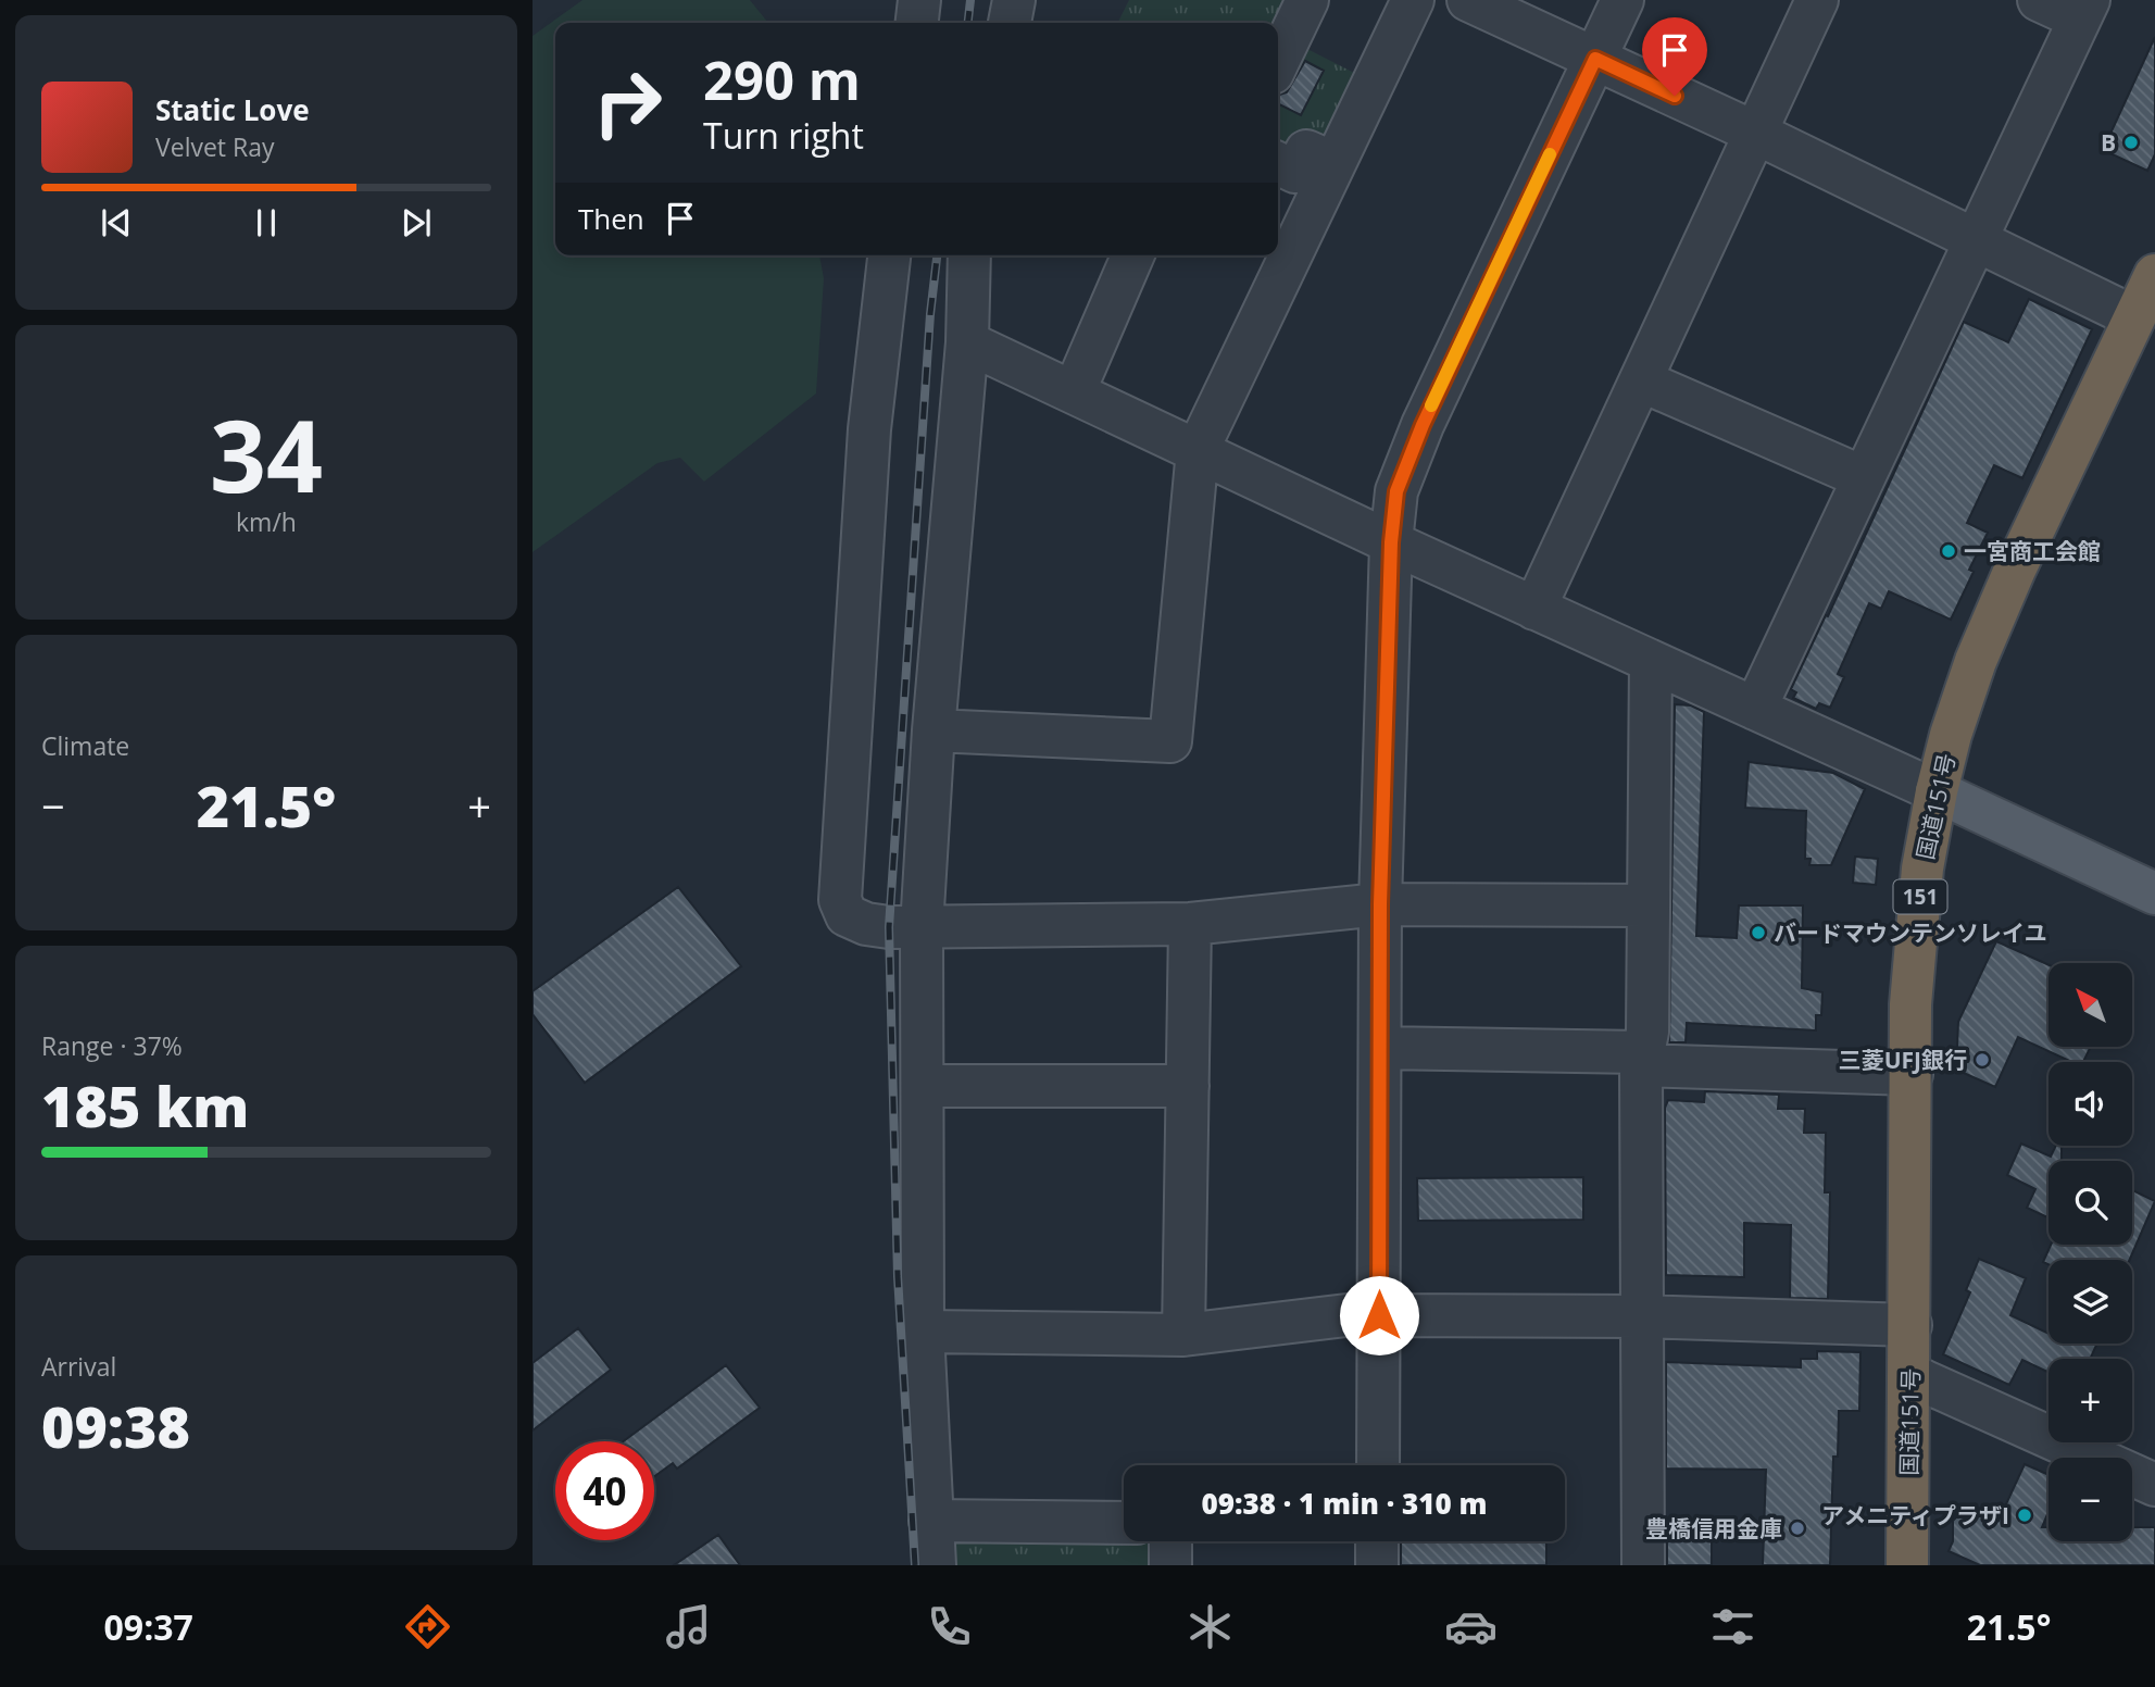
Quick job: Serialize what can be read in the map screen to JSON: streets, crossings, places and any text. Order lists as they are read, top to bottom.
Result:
{
  "streets": {
    "highway": ["国道151号", "151"]
  },
  "places": [
    "B",
    "一宮商工会館",
    "バードマウンテンソレイユ",
    "三菱UFJ銀行",
    "アメニティプラザI",
    "豊橋信用金庫"
  ],
  "north": "top left",
  "page": {
    "turn": ["290 m", "Turn right"],
    "song": ["Static Love", "Velvet Ray"],
    "then": "Then",
    "tile": [
      ["34", "km/h"],
      "Climate",
      ["Range · 37%", "185 km"],
      ["Arrival", "09:38"]
    ],
    "heat": ["−", "21.5°", "+"],
    "map_buttons": ["+", "−"],
    "limit": "40",
    "trip": "09:38 · 1 min · 310 m",
    "tabs": ["09:37", "21.5°"]
  }
}
